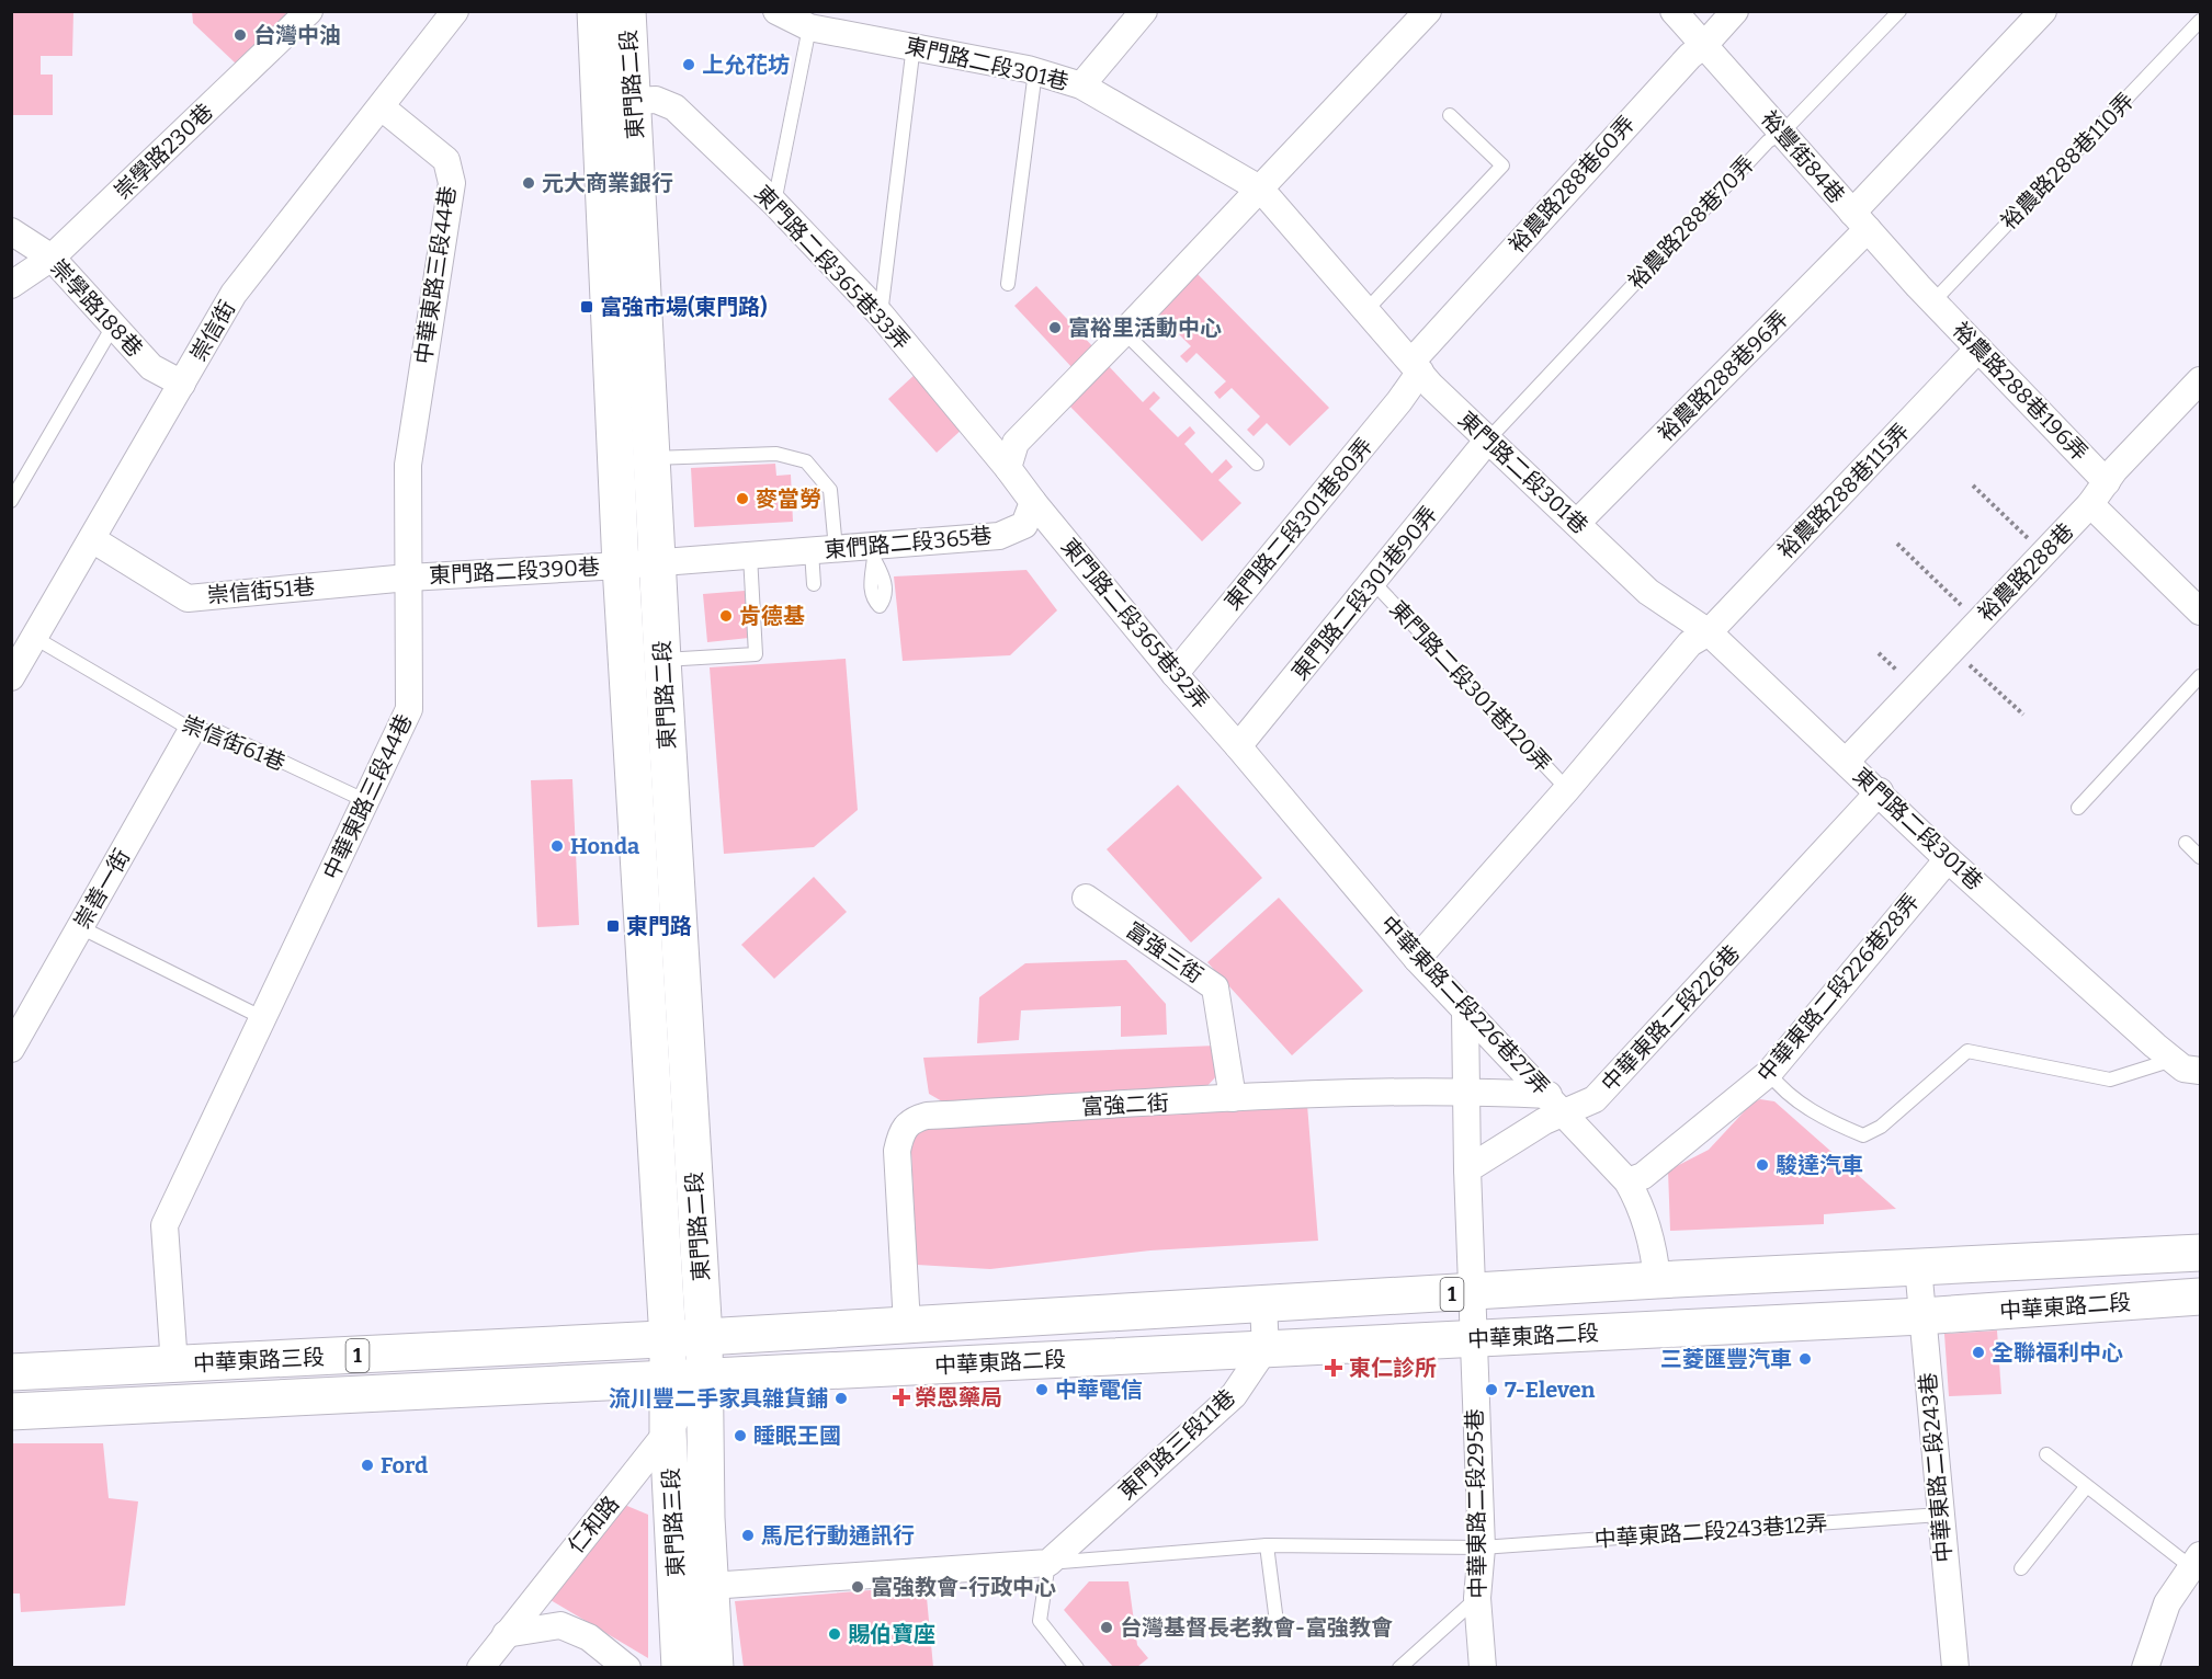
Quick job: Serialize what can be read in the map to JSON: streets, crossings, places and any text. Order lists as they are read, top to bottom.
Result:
{
  "streets": {
    "main road": [
      "東門路二段",
      "1",
      "中華東路二段",
      "中華東路三段",
      "東門路三段"
    ],
    "street": [
      "東門路二段301巷",
      "崇學路230巷",
      "裕豐街84巷",
      "裕農路288巷60弄",
      "東門路二段365巷33弄",
      "中華東路三段44巷",
      "崇學路188巷",
      "崇信街",
      "裕農路288巷96弄",
      "裕農路288巷196弄",
      "裕農路288巷115弄",
      "東門路二段301巷80弄",
      "東們路二段365巷",
      "東門路二段390巷",
      "裕農路288巷",
      "崇信街51巷",
      "東門路二段301巷90弄",
      "東門路二段365巷32弄",
      "東門路二段301巷120弄",
      "崇善一街",
      "富強三街",
      "中華東路二段226巷28弄",
      "中華東路二段226巷27弄",
      "中華東路二段226巷",
      "富強二街",
      "東門路三段11巷",
      "中華東路二段243巷",
      "中華東路二段295巷",
      "仁和路"
    ],
    "lane": [
      "裕農路288巷110弄",
      "裕農路288巷70弄",
      "崇信街61巷",
      "中華東路二段243巷12弄"
    ]
  },
  "crossings": [
    ["東門路二段301巷", "裕農路288巷60弄"],
    ["東門路二段301巷", "裕農路288巷70弄"],
    ["東門路二段301巷", "裕農路288巷96弄"],
    ["東門路二段301巷", "裕農路288巷115弄"],
    ["東門路二段301巷", "東門路二段301巷80弄"],
    ["東門路二段301巷", "裕農路288巷"],
    ["東門路二段301巷", "東門路二段301巷90弄"],
    ["東門路二段301巷", "東門路二段301巷120弄"],
    ["東門路二段301巷", "中華東路二段226巷28弄"],
    ["東門路二段301巷", "中華東路二段226巷"],
    ["東門路二段", "東門路二段365巷33弄"],
    ["東門路二段", "東們路二段365巷"],
    ["東門路二段", "東門路二段390巷"],
    ["東門路二段", "中華東路二段"],
    ["東門路二段", "中華東路三段"],
    ["東門路二段", "東門路三段"],
    ["東門路二段", "仁和路"],
    ["崇學路230巷", "崇學路188巷"],
    ["裕豐街84巷", "裕農路288巷110弄"],
    ["裕豐街84巷", "裕農路288巷60弄"],
    ["裕豐街84巷", "裕農路288巷70弄"],
    ["裕豐街84巷", "裕農路288巷96弄"],
    ["裕豐街84巷", "裕農路288巷196弄"],
    ["裕農路288巷110弄", "裕農路288巷196弄"],
    ["裕農路288巷60弄", "東門路二段301巷80弄"],
    ["裕農路288巷70弄", "東門路二段301巷90弄"],
    ["中華東路三段44巷", "崇信街"],
    ["中華東路三段44巷", "東門路二段390巷"],
    ["中華東路三段44巷", "崇信街51巷"],
    ["中華東路三段44巷", "崇信街61巷"],
    ["中華東路三段44巷", "中華東路三段"],
    ["崇學路188巷", "崇信街"],
    ["崇信街", "崇信街51巷"],
    ["崇信街", "崇信街61巷"],
    ["裕農路288巷196弄", "裕農路288巷115弄"],
    ["裕農路288巷196弄", "裕農路288巷"],
    ["裕農路288巷115弄", "東門路二段301巷120弄"],
    ["東門路二段301巷80弄", "東門路二段365巷32弄"],
    ["東們路二段365巷", "東門路二段390巷"],
    ["東們路二段365巷", "東門路二段365巷32弄"],
    ["東門路二段390巷", "崇信街51巷"],
    ["東門路二段301巷90弄", "東門路二段365巷32弄"],
    ["東門路二段301巷90弄", "東門路二段301巷120弄"],
    ["東門路二段301巷90弄", "中華東路二段226巷27弄"],
    ["東門路二段365巷32弄", "中華東路二段226巷27弄"],
    ["東門路二段301巷120弄", "中華東路二段226巷27弄"],
    ["崇信街61巷", "崇善一街"],
    ["富強三街", "富強二街"],
    ["中華東路二段226巷28弄", "中華東路二段226巷27弄"],
    ["中華東路二段226巷27弄", "中華東路二段226巷"],
    ["中華東路二段226巷27弄", "富強二街"],
    ["中華東路二段226巷27弄", "中華東路二段"],
    ["中華東路二段226巷", "富強二街"],
    ["富強二街", "中華東路二段"],
    ["中華東路二段", "中華東路三段"],
    ["中華東路二段", "東門路三段11巷"],
    ["中華東路二段", "中華東路二段243巷"],
    ["中華東路二段", "中華東路二段295巷"],
    ["中華東路二段", "東門路三段"],
    ["中華東路二段", "仁和路"],
    ["中華東路三段", "東門路三段"],
    ["中華東路二段243巷", "中華東路二段243巷12弄"],
    ["中華東路二段295巷", "中華東路二段243巷12弄"],
    ["東門路三段", "仁和路"]
  ],
  "places": {
    "other": [
      "台灣中油",
      "上允花坊",
      "元大商業銀行",
      "富裕里活動中心",
      "麥當勞",
      "肯德基",
      "Honda",
      "駿達汽車",
      "全聯福利中心",
      "三菱匯豐汽車",
      "中華電信",
      "7-Eleven",
      "流川豐二手家具雜貨鋪",
      "睡眠王國",
      "Ford",
      "馬尼行動通訊行",
      "富強教會-行政中心",
      "台灣基督長老教會-富強教會",
      "賜伯寶座"
    ],
    "transit": ["富強市場(東門路)", "東門路"],
    "health": ["東仁診所", "榮恩藥局"]
  }
}
